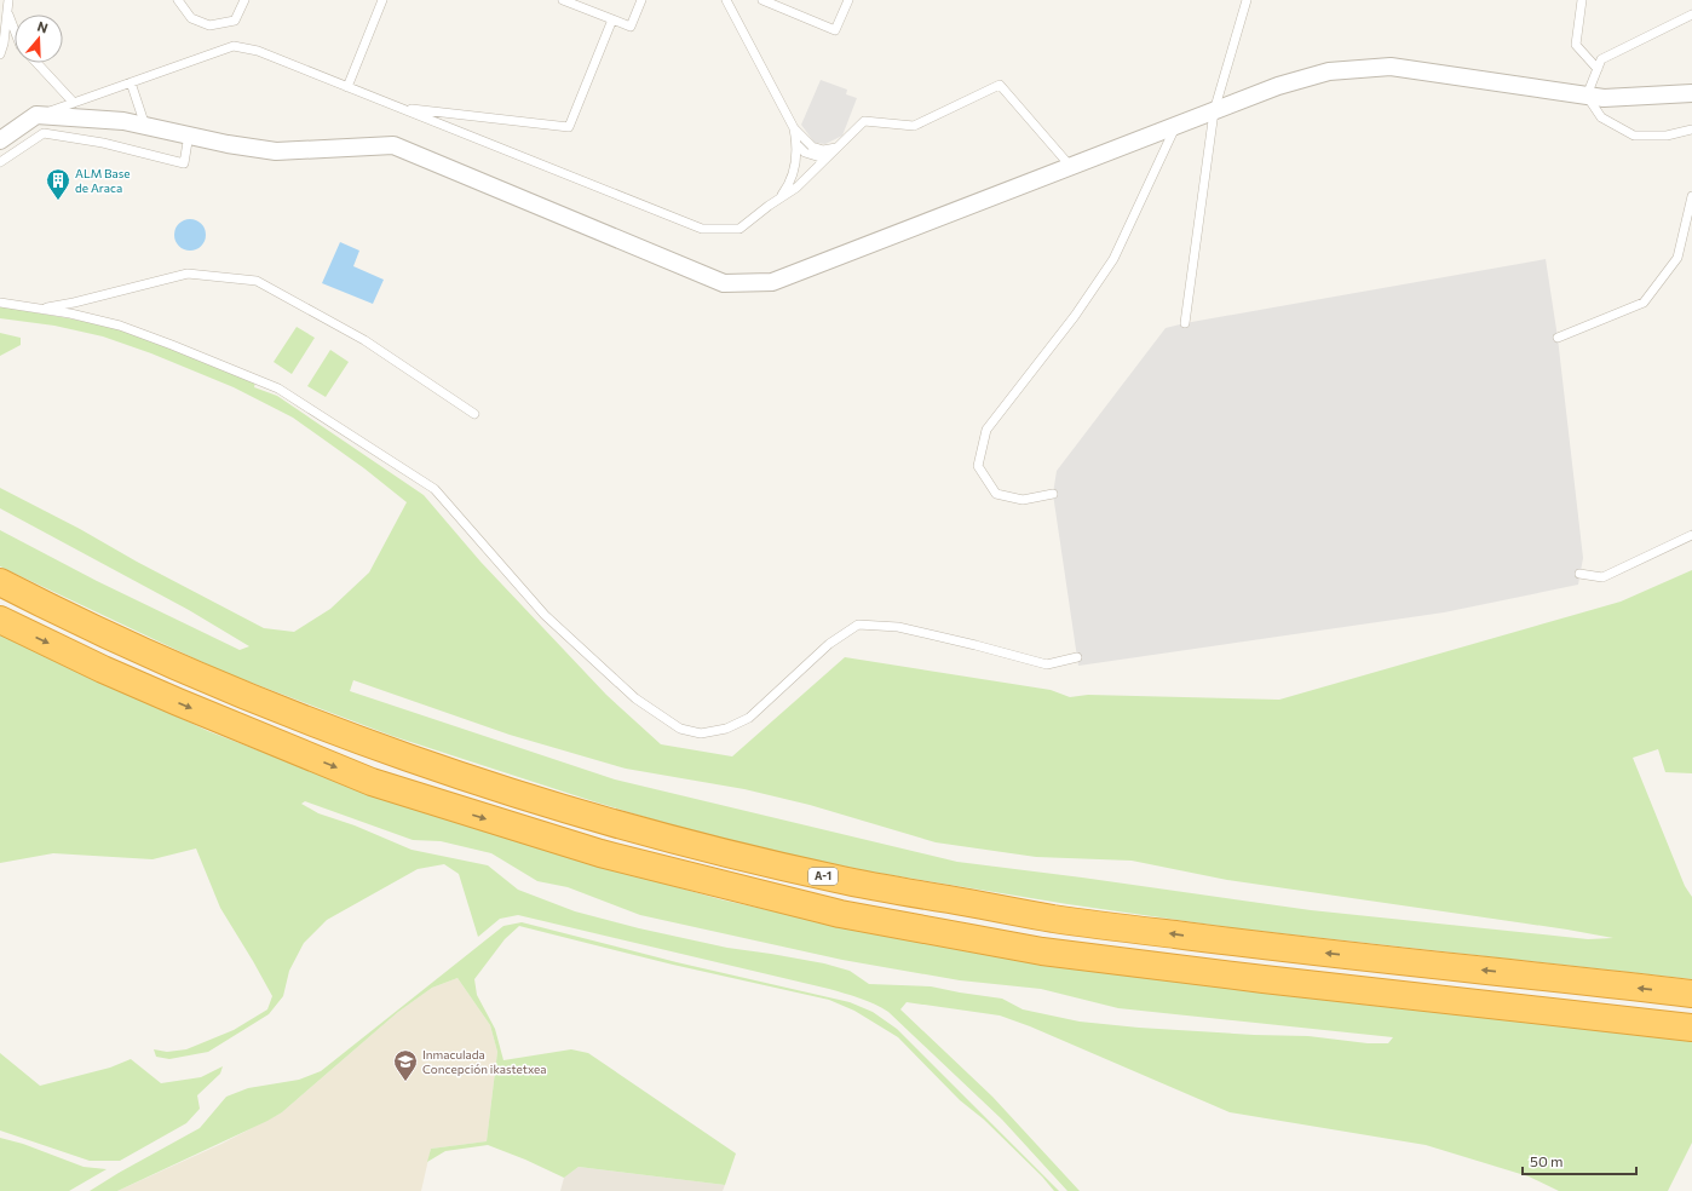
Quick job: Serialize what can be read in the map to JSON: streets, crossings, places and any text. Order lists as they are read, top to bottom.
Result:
{
  "streets": {
    "highway": ["A-1"]
  },
  "places": {
    "building": ["ALM Base de Araca"],
    "school or university": ["Inmaculada Concepción ikastetxea"]
  },
  "scale_bar": "50 m",
  "north": "top"
}
